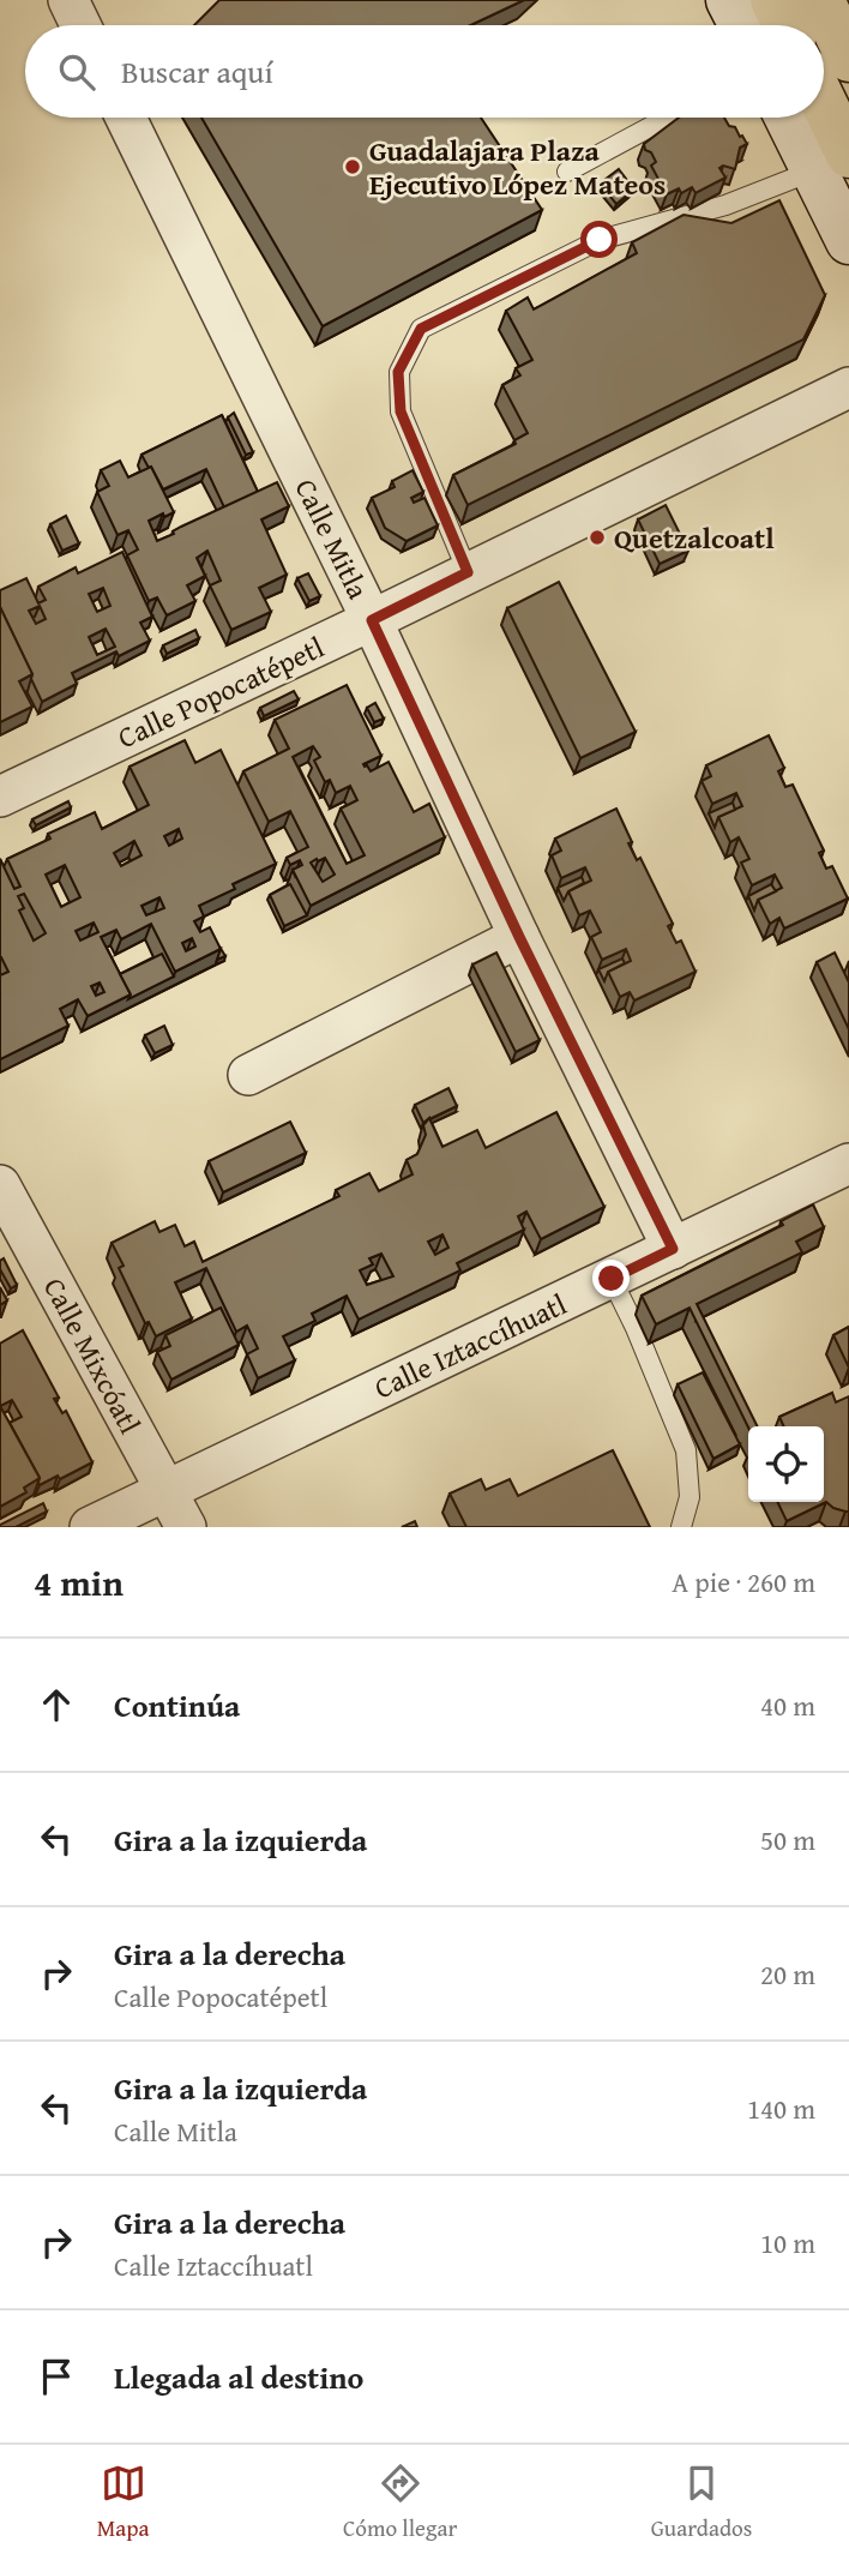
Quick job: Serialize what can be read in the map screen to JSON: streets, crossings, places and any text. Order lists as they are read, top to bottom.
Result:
{
  "streets": {
    "street": [
      "Calle Mitla",
      "Calle Popocatépetl",
      "Calle Iztaccíhuatl",
      "Calle Mixcóatl"
    ]
  },
  "crossings": [
    ["Calle Mitla", "Calle Popocatépetl"],
    ["Calle Mitla", "Calle Iztaccíhuatl"],
    ["Calle Iztaccíhuatl", "Calle Mixcóatl"]
  ],
  "places": ["Guadalajara Plaza Ejecutivo López Mateos", "Quetzalcoatl"],
  "page": {
    "search": "Buscar aquí",
    "heading": ["4 min", "A pie · 260 m"],
    "list": [
      ["Continúa", "40 m"],
      ["Gira a la izquierda", "50 m"],
      ["Gira a la derecha", "Calle Popocatépetl", "20 m"],
      ["Gira a la izquierda", "Calle Mitla", "140 m"],
      ["Gira a la derecha", "Calle Iztaccíhuatl", "10 m"],
      "Llegada al destino"
    ],
    "nav": ["Mapa", "Cómo llegar", "Guardados"]
  }
}
